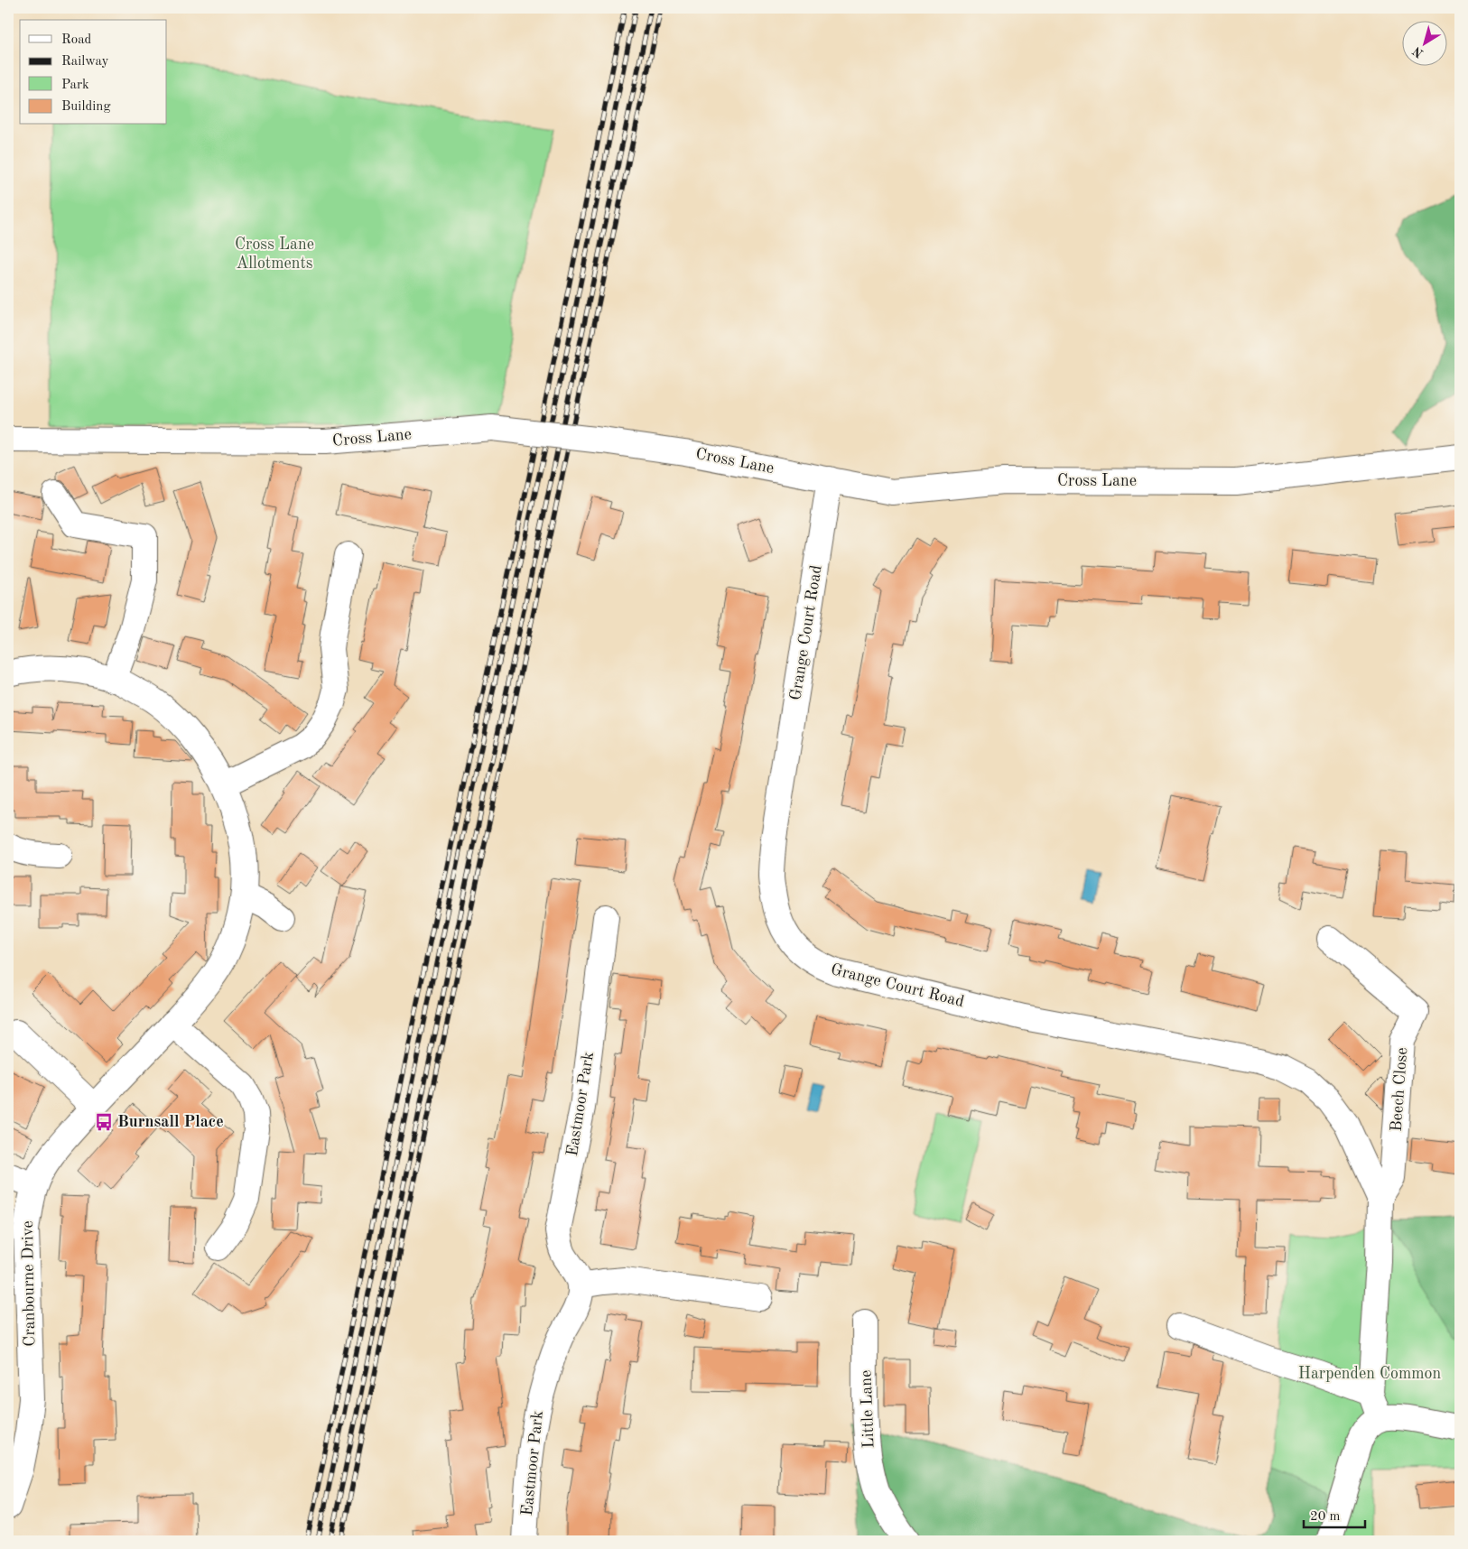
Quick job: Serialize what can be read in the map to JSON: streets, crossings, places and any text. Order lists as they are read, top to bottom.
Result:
{
  "streets": {
    "street": [
      "Cross Lane",
      "Grange Court Road",
      "Beech Close",
      "Eastmoor Park",
      "Cranbourne Drive",
      "Little Lane"
    ]
  },
  "crossings": [
    ["Cross Lane", "Grange Court Road"],
    ["Grange Court Road", "Beech Close"]
  ],
  "parks": ["Cross Lane Allotments", "Harpenden Common"],
  "places": {
    "bus stop": ["Burnsall Place"]
  },
  "legend": [
    "Road",
    "Railway",
    "Park",
    "Building"
  ],
  "scale_bar": "20 m",
  "north": "bottom left"
}
